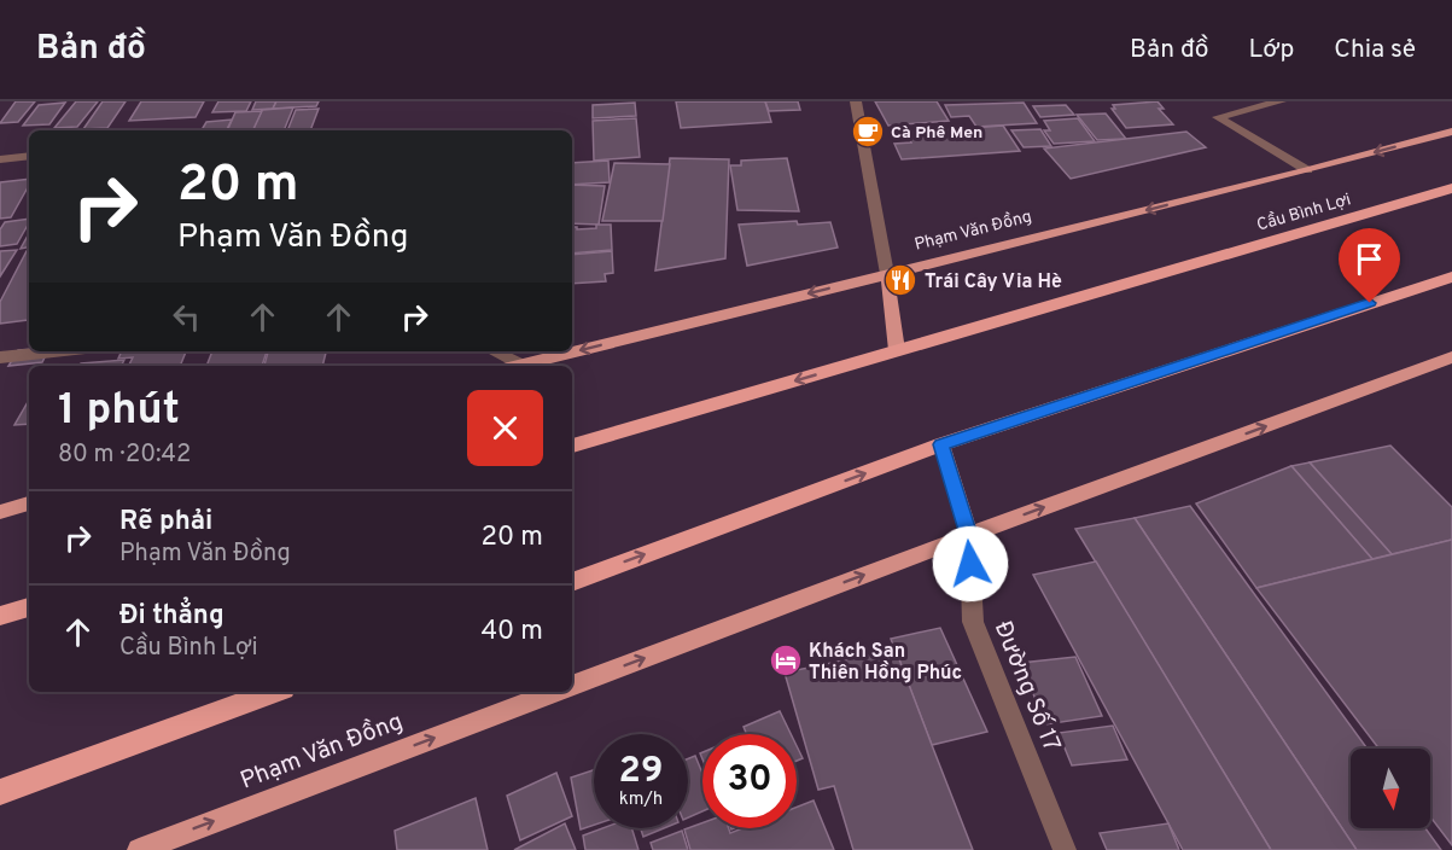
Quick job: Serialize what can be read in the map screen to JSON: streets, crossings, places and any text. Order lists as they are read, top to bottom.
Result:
{
  "streets": {
    "highway": ["Cầu Bình Lợi"],
    "main road": ["Phạm Văn Đồng"],
    "street": ["Đường Số 17"]
  },
  "crossings": [
    ["Phạm Văn Đồng", "Đường Số 17"]
  ],
  "places": {
    "cafe": ["Cà Phê Men"],
    "restaurant": ["Trái Cây Vỉa Hè"],
    "hotel": ["Khách Sạn Thiên Hồng Phúc"]
  },
  "north": "bottom",
  "page": {
    "header": "Bản đồ",
    "nav": ["Bản đồ", "Lớp", "Chia sẻ"],
    "turn": ["20 m", "Phạm Văn Đồng"],
    "heading": ["1 phút", "80 m · 20:42"],
    "list": [
      {
        "name": "Rẽ phải",
        "note": "Phạm Văn Đồng",
        "value": "20 m"
      },
      {
        "name": "Đi thẳng",
        "note": "Cầu Bình Lợi",
        "value": "40 m"
      }
    ],
    "speed": "29 km/h",
    "limit": "30"
  }
}
